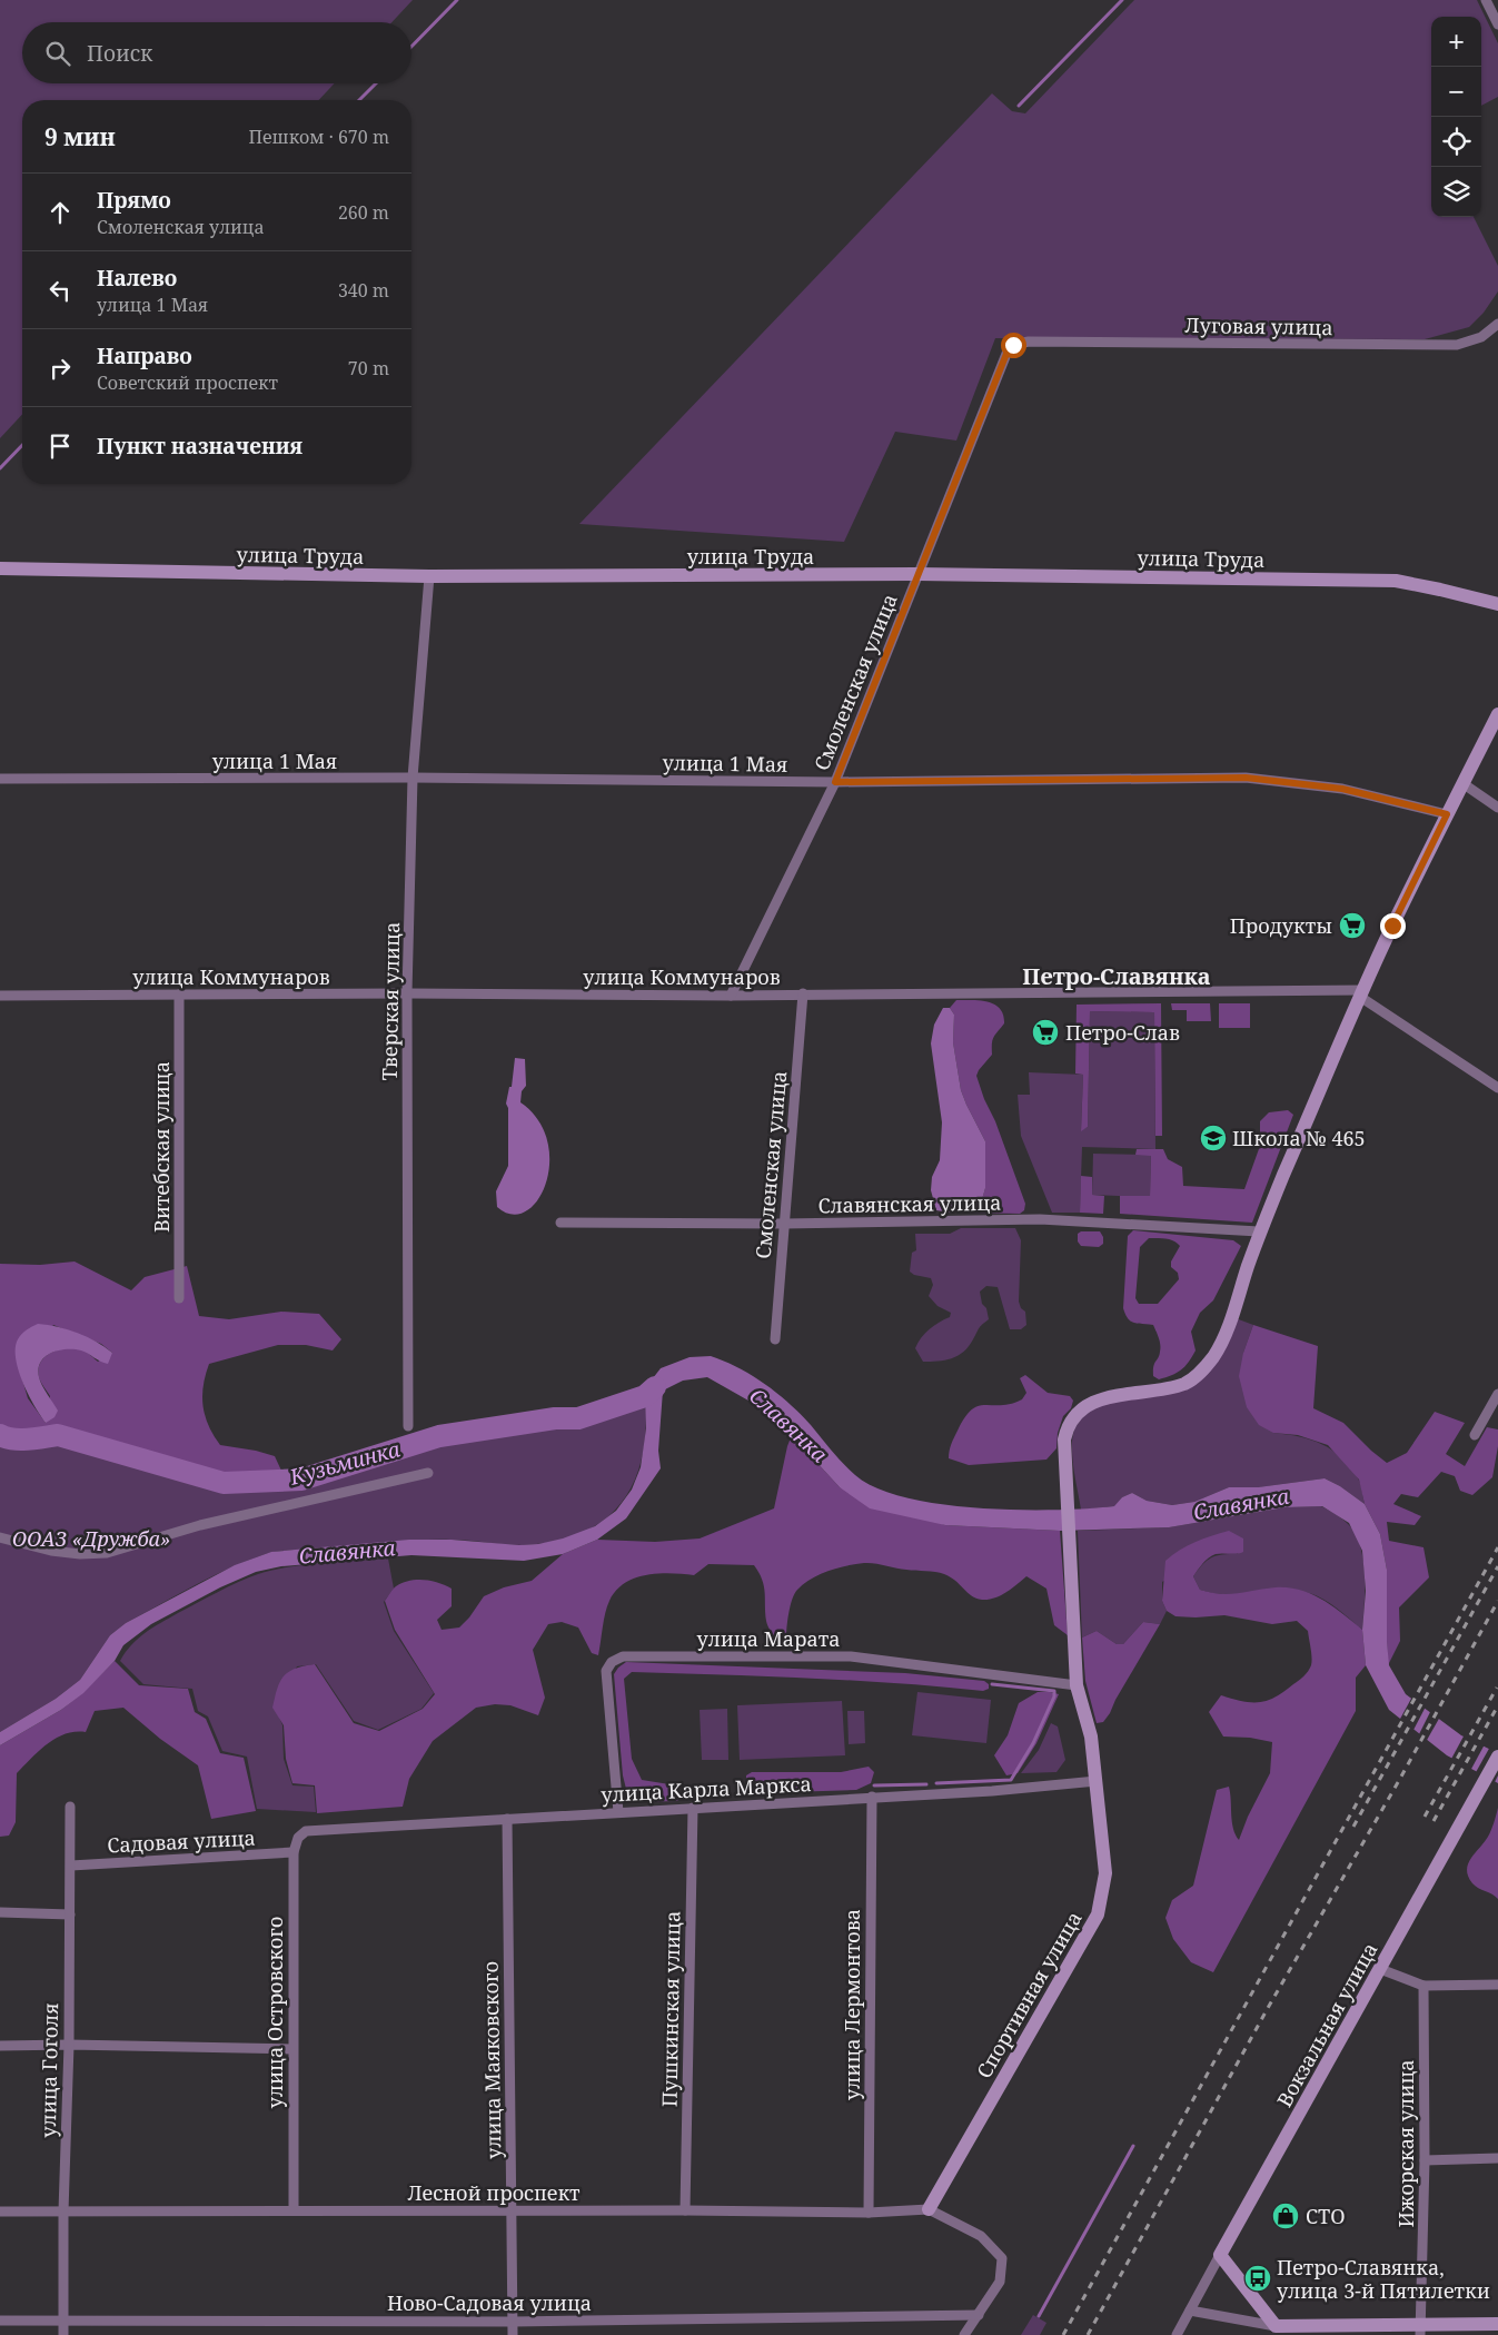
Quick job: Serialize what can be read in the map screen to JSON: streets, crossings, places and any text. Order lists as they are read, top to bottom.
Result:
{
  "streets": {
    "street": [
      "Луговая улица",
      "улица Труда",
      "Смоленская улица",
      "улица 1 Мая",
      "улица Коммунаров",
      "Тверская улица",
      "Витебская улица",
      "Славянская улица",
      "улица Марата",
      "улица Карла Маркса",
      "Садовая улица",
      "Спортивная улица",
      "улица Лермонтова",
      "Пушкинская улица",
      "улица Островского",
      "Вокзальная улица",
      "улица Маяковского",
      "улица Гоголя",
      "Ижорская улица",
      "Лесной проспект",
      "Ново-Садовая улица"
    ]
  },
  "crossings": [
    ["Луговая улица", "Смоленская улица"],
    ["улица Труда", "Смоленская улица"],
    ["улица Труда", "Тверская улица"],
    ["Смоленская улица", "улица 1 Мая"],
    ["Смоленская улица", "улица Коммунаров"],
    ["Смоленская улица", "Славянская улица"],
    ["улица 1 Мая", "Тверская улица"],
    ["улица 1 Мая", "Спортивная улица"],
    ["улица Коммунаров", "Тверская улица"],
    ["улица Коммунаров", "Витебская улица"],
    ["улица Коммунаров", "Спортивная улица"],
    ["Славянская улица", "Спортивная улица"],
    ["улица Марата", "улица Карла Маркса"],
    ["улица Марата", "Спортивная улица"],
    ["улица Карла Маркса", "Садовая улица"],
    ["улица Карла Маркса", "Спортивная улица"],
    ["улица Карла Маркса", "улица Лермонтова"],
    ["улица Карла Маркса", "Пушкинская улица"],
    ["улица Карла Маркса", "улица Островского"],
    ["улица Карла Маркса", "улица Маяковского"],
    ["Садовая улица", "улица Островского"],
    ["Садовая улица", "улица Гоголя"],
    ["Спортивная улица", "Лесной проспект"],
    ["улица Лермонтова", "Лесной проспект"],
    ["Пушкинская улица", "Лесной проспект"],
    ["улица Островского", "Лесной проспект"],
    ["улица Маяковского", "Лесной проспект"],
    ["улица Маяковского", "Ново-Садовая улица"],
    ["улица Гоголя", "Лесной проспект"],
    ["улица Гоголя", "Ново-Садовая улица"]
  ],
  "districts": ["Петро-Славянка"],
  "water": ["Славянка", "Кузьминка"],
  "parks": ["ООАЗ «Дружба»"],
  "places": {
    "supermarket": ["Продукты", "Петро-Слав"],
    "school or university": ["Школа № 465"],
    "shop": ["СТО"],
    "bus stop": ["Петро-Славянка, улица 3-й Пятилетки"]
  },
  "page": {
    "map_buttons": ["+", "−"],
    "search": "Поиск",
    "heading": ["9 мин", "Пешком · 670 m"],
    "list": [
      ["Прямо", "Смоленская улица", "260 m"],
      ["Налево", "улица 1 Мая", "340 m"],
      ["Направо", "Советский проспект", "70 m"],
      "Пункт назначения"
    ]
  }
}
